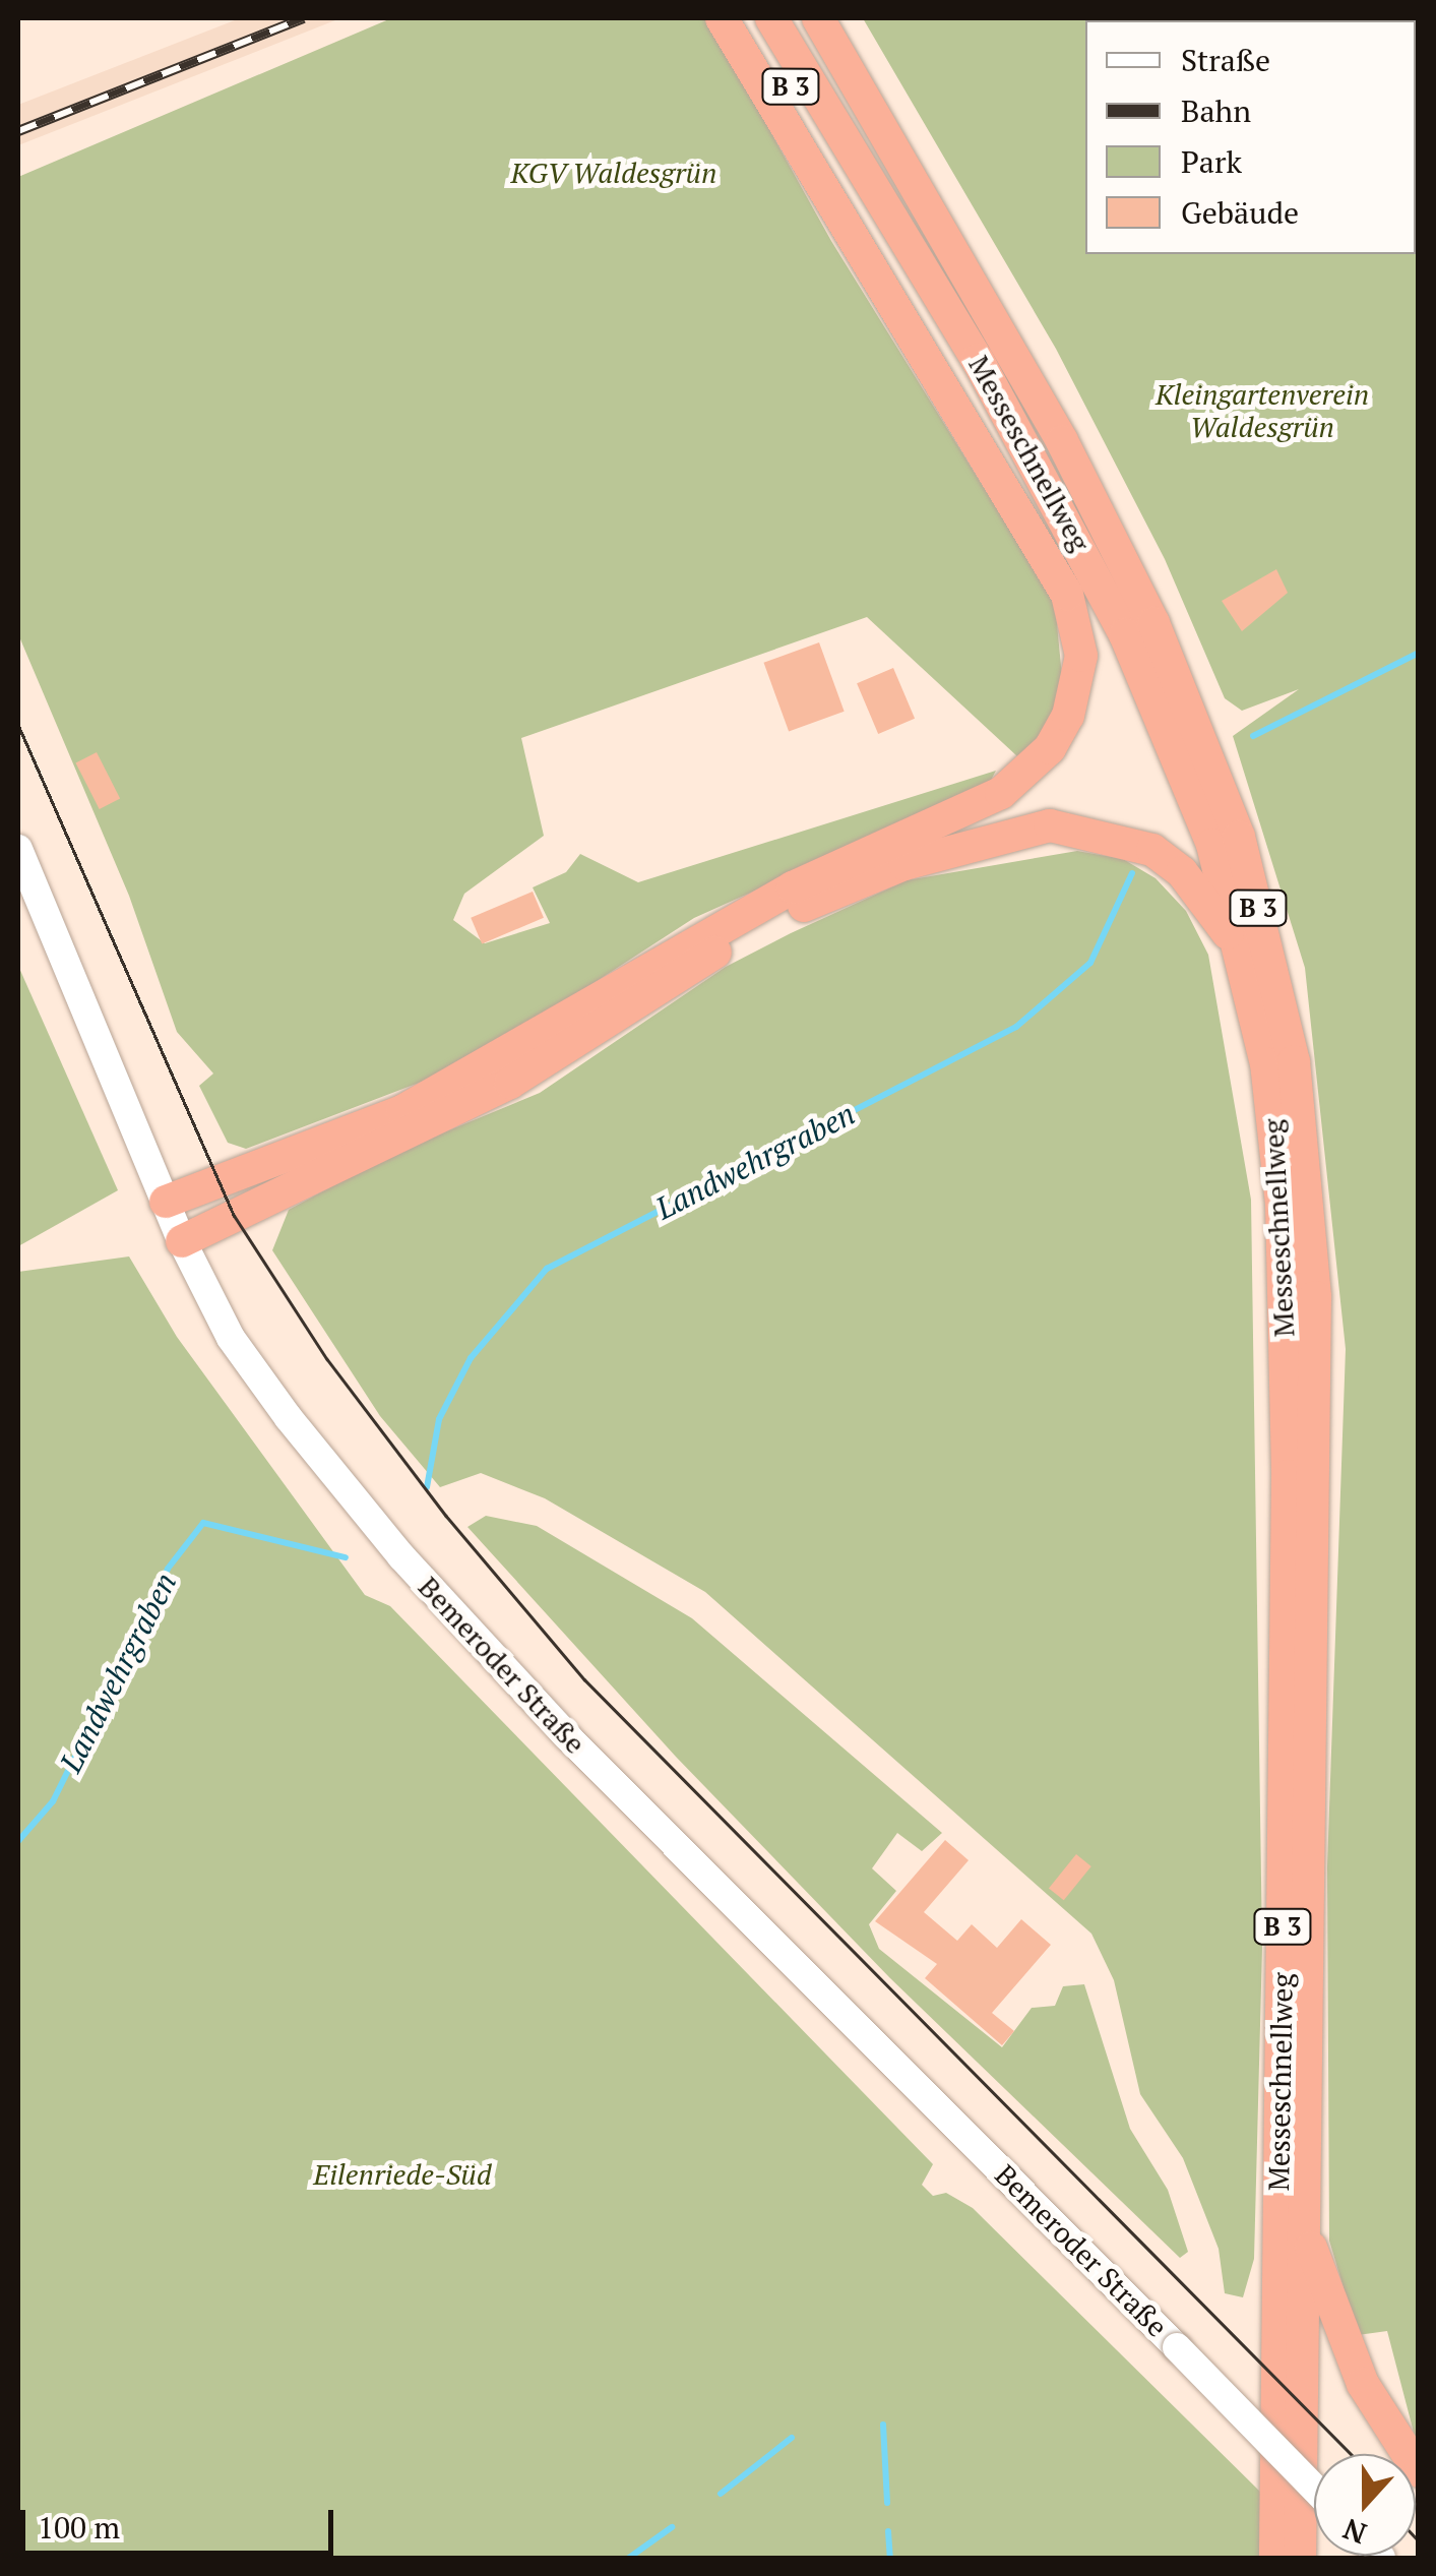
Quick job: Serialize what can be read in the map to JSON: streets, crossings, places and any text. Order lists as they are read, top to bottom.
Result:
{
  "streets": {
    "highway": ["B 3", "Messeschnellweg"],
    "main road": ["Bemeroder Straße"]
  },
  "crossings": [
    ["B 3", "Messeschnellweg"]
  ],
  "water": ["Landwehrgraben"],
  "parks": ["KGV Waldesgrün", "Kleingartenverein Waldesgrün", "Eilenriede-Süd"],
  "legend": [
    "Straße",
    "Bahn",
    "Park",
    "Gebäude"
  ],
  "scale_bar": "100 m",
  "north": "bottom"
}
